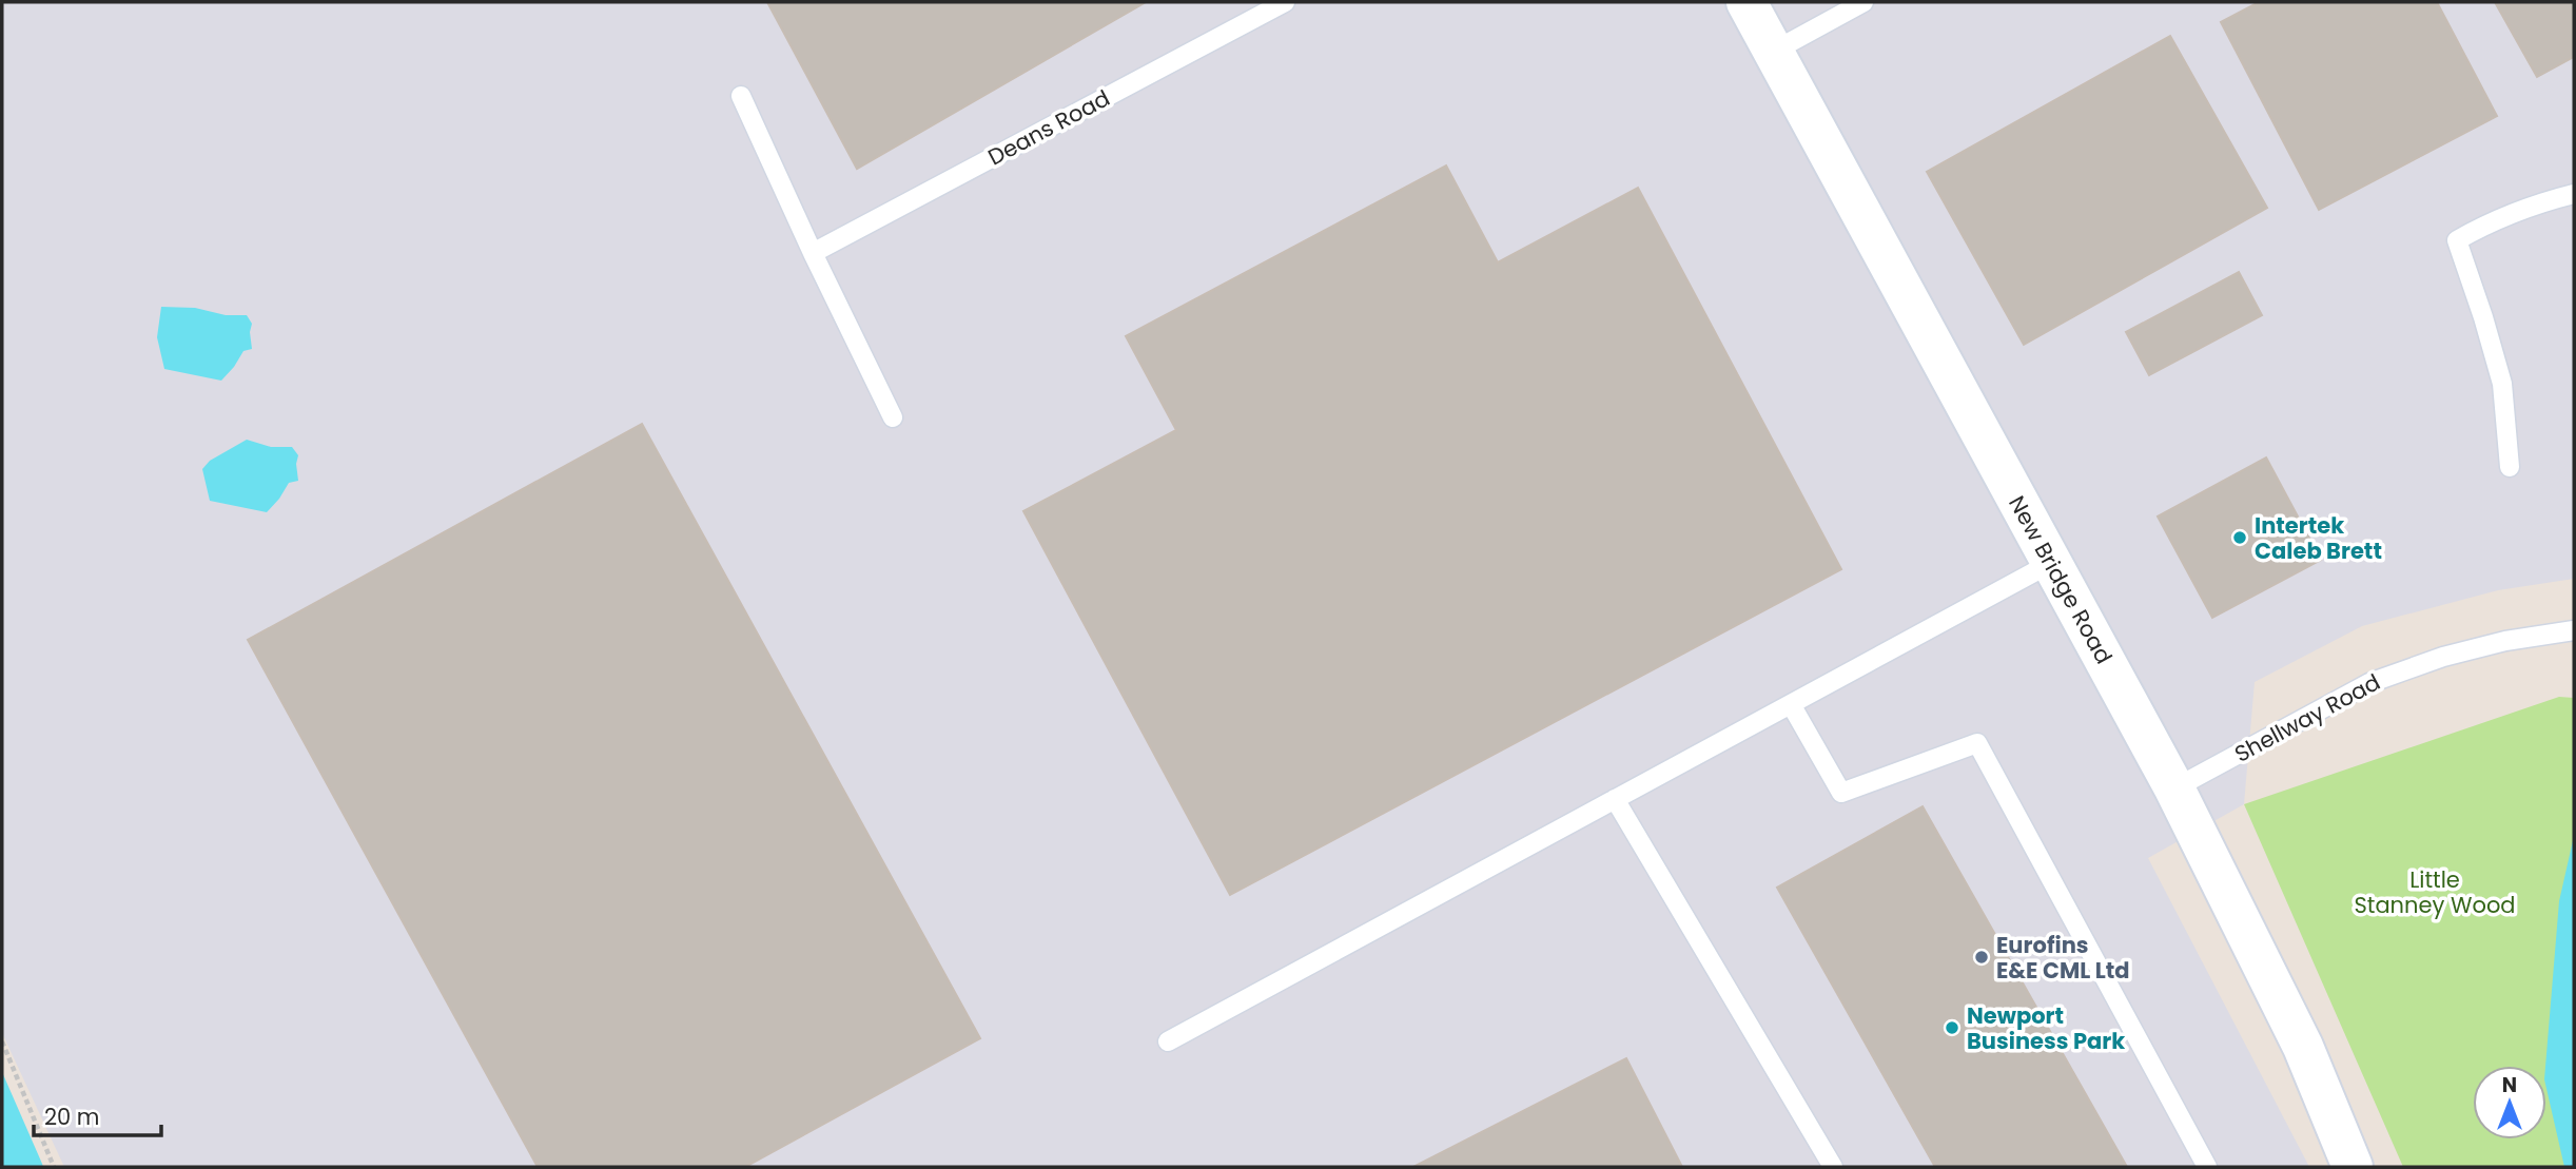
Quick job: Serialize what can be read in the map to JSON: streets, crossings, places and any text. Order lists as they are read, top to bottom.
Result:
{
  "streets": {
    "street": ["New Bridge Road"],
    "lane": ["Deans Road", "Shellway Road"]
  },
  "crossings": [
    ["New Bridge Road", "Shellway Road"]
  ],
  "parks": ["Little Stanney Wood"],
  "places": ["Intertek Caleb Brett", "Eurofins E&E CML Ltd", "Newport Business Park"],
  "scale_bar": "20 m",
  "north": "top"
}
